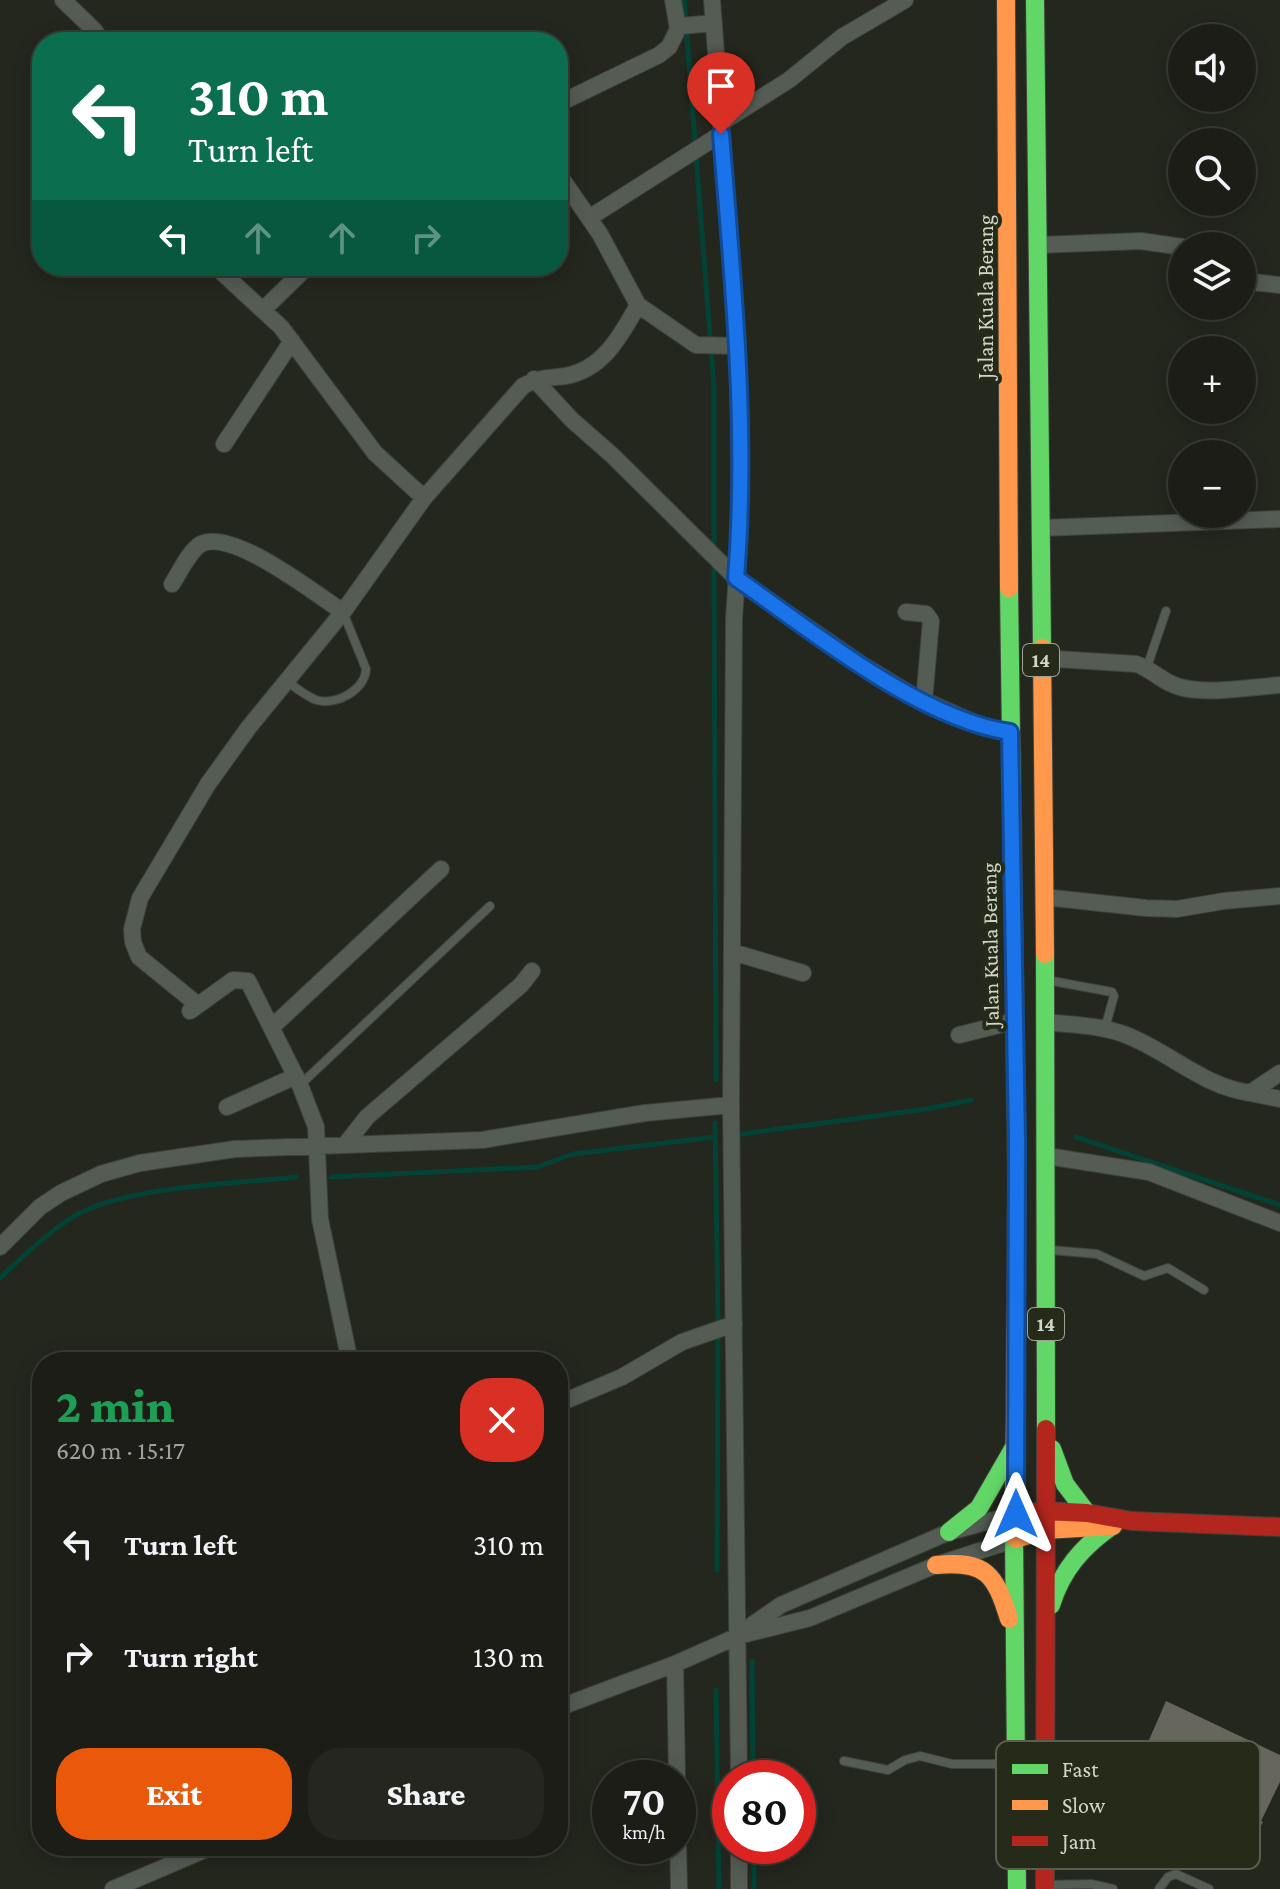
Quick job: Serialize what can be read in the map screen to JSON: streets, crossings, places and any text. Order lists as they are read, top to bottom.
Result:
{
  "streets": {
    "main road": ["Jalan Kuala Berang", "14"]
  },
  "legend": ["Fast", "Slow", "Jam"],
  "page": {
    "map_buttons": ["+", "−"],
    "turn": ["310 m", "Turn left"],
    "heading": ["2 min", "620 m · 15:17"],
    "list": [
      {
        "name": "Turn left",
        "value": "310 m"
      },
      {
        "name": "Turn right",
        "value": "130 m"
      }
    ],
    "buttons": ["Exit", "Share"],
    "speed": "70 km/h",
    "limit": "80"
  }
}
